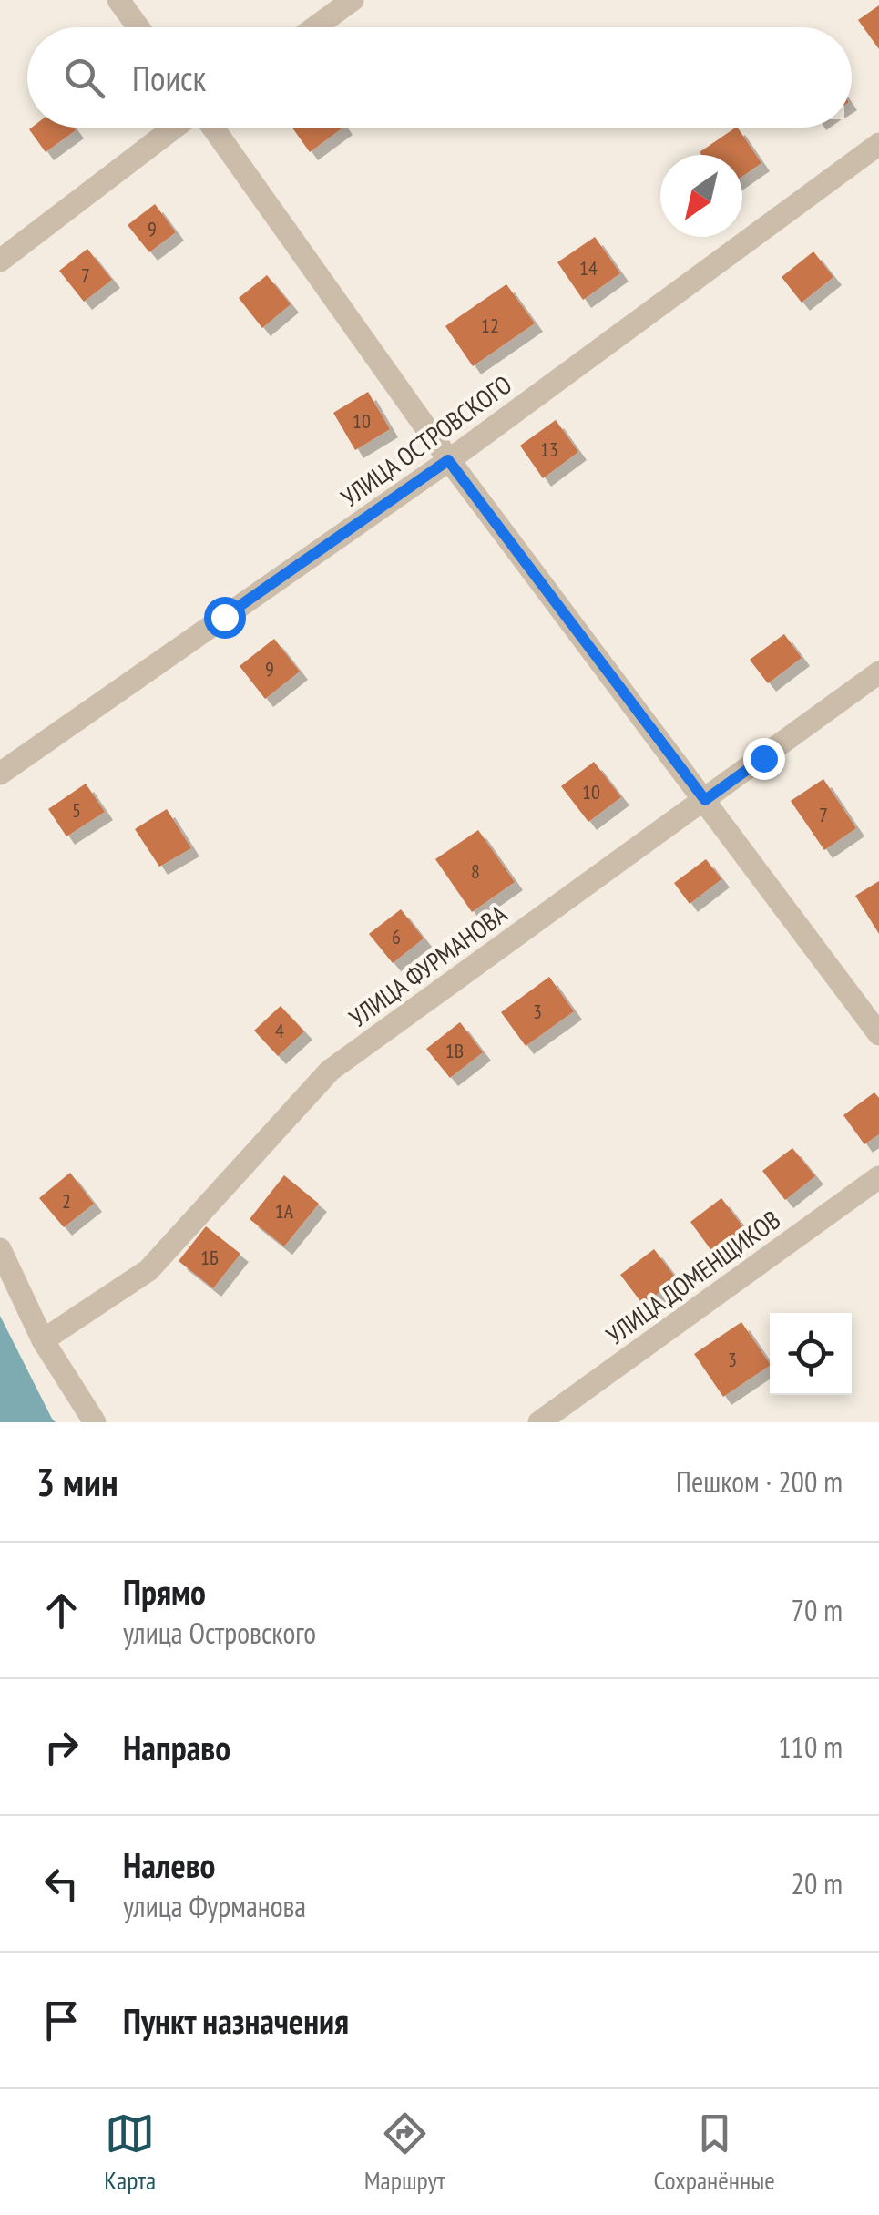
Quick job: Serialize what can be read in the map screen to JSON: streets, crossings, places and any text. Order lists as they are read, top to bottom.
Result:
{
  "streets": {
    "street": ["УЛИЦА ОСТРОВСКОГО", "УЛИЦА ФУРМАНОВА", "УЛИЦА ДОМЕНЩИКОВ"]
  },
  "house_numbers": [
    "9",
    "14",
    "7",
    "12",
    "10",
    "13",
    "9",
    "10",
    "5",
    "7",
    "8",
    "6",
    "3",
    "4",
    "1В",
    "2",
    "1А",
    "1Б",
    "3"
  ],
  "north": "bottom left",
  "page": {
    "search": "Поиск",
    "heading": ["3 мин", "Пешком · 200 m"],
    "list": [
      ["Прямо", "улица Островского", "70 m"],
      ["Направо", "110 m"],
      ["Налево", "улица Фурманова", "20 m"],
      "Пункт назначения"
    ],
    "nav": ["Карта", "Маршрут", "Сохранённые"]
  }
}
